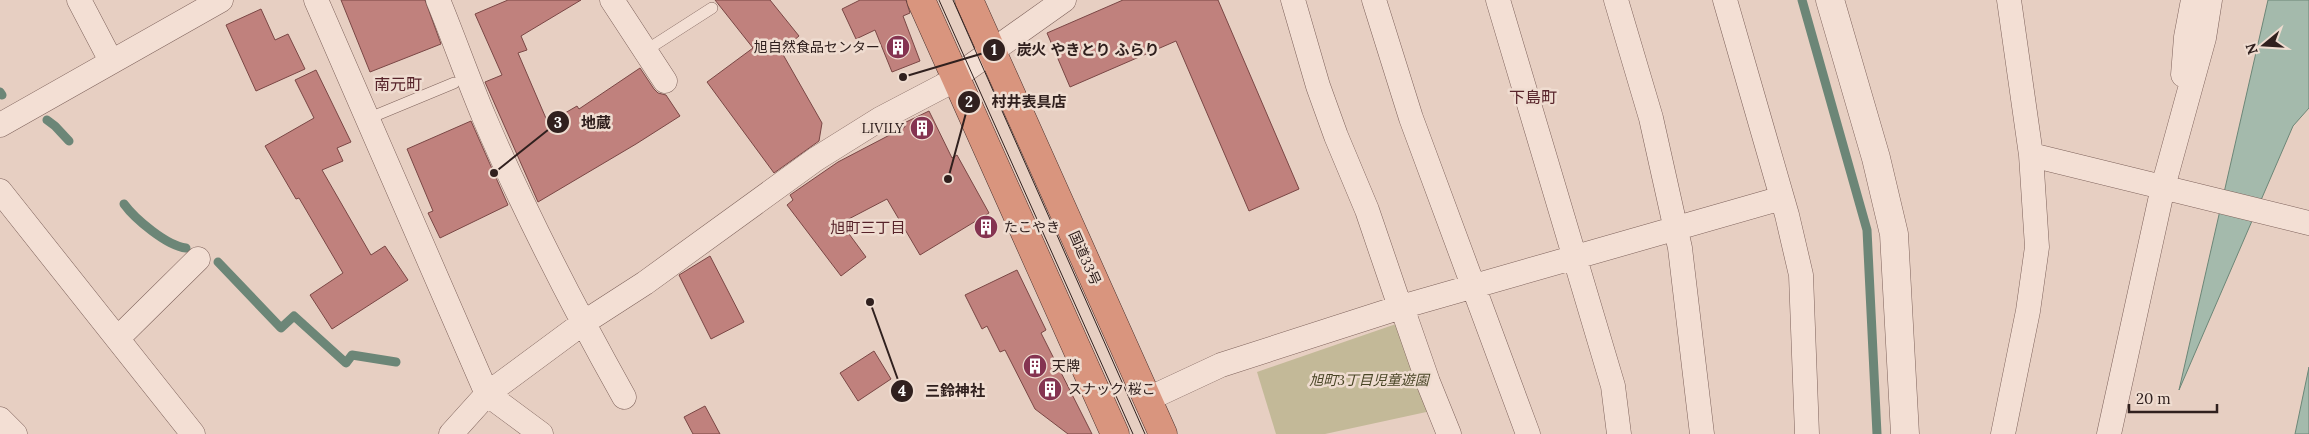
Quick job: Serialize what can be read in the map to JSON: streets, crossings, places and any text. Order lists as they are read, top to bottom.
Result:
{
  "streets": {
    "highway": ["国道33号"]
  },
  "districts": ["南元町", "下島町", "旭町三丁目"],
  "parks": ["旭町3丁目児童遊園"],
  "places": {
    "building": [
      "旭自然食品センター",
      "LIVILY",
      "たこやき",
      "天牌",
      "スナック 桜こ"
    ],
    "other": [
      "炭火 やきとり ふらり",
      "地蔵",
      "村井表具店",
      "三鈴神社"
    ]
  },
  "scale_bar": "20 m",
  "north": "left"
}
